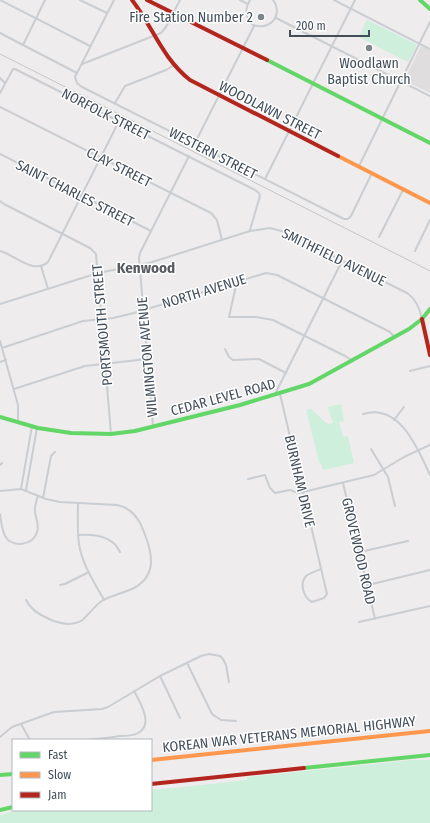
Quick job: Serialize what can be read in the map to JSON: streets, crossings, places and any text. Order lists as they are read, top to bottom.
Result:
{
  "streets": {
    "main road": ["WOODLAWN STREET", "CEDAR LEVEL ROAD", "KOREAN WAR VETERANS MEMORIAL HIGHWAY"],
    "street": [
      "NORFOLK STREET",
      "WESTERN STREET",
      "CLAY STREET",
      "SAINT CHARLES STREET",
      "SMITHFIELD AVENUE",
      "NORTH AVENUE",
      "PORTSMOUTH STREET",
      "WILMINGTON AVENUE",
      "BURNHAM DRIVE",
      "GROVEWOOD ROAD"
    ]
  },
  "crossings": [
    ["WOODLAWN STREET", "WESTERN STREET"],
    ["NORFOLK STREET", "SMITHFIELD AVENUE"],
    ["NORFOLK STREET", "WILMINGTON AVENUE"],
    ["CLAY STREET", "SMITHFIELD AVENUE"],
    ["CLAY STREET", "WILMINGTON AVENUE"],
    ["SAINT CHARLES STREET", "WILMINGTON AVENUE"],
    ["SMITHFIELD AVENUE", "PORTSMOUTH STREET"],
    ["SMITHFIELD AVENUE", "WILMINGTON AVENUE"],
    ["SMITHFIELD AVENUE", "CEDAR LEVEL ROAD"],
    ["NORTH AVENUE", "PORTSMOUTH STREET"],
    ["NORTH AVENUE", "WILMINGTON AVENUE"],
    ["NORTH AVENUE", "CEDAR LEVEL ROAD"],
    ["PORTSMOUTH STREET", "CEDAR LEVEL ROAD"],
    ["WILMINGTON AVENUE", "CEDAR LEVEL ROAD"],
    ["CEDAR LEVEL ROAD", "BURNHAM DRIVE"]
  ],
  "districts": ["Kenwood"],
  "places": ["Fire Station Number 2", "Woodlawn Baptist Church"],
  "legend": ["Fast", "Slow", "Jam"],
  "scale_bar": "200 m"
}
